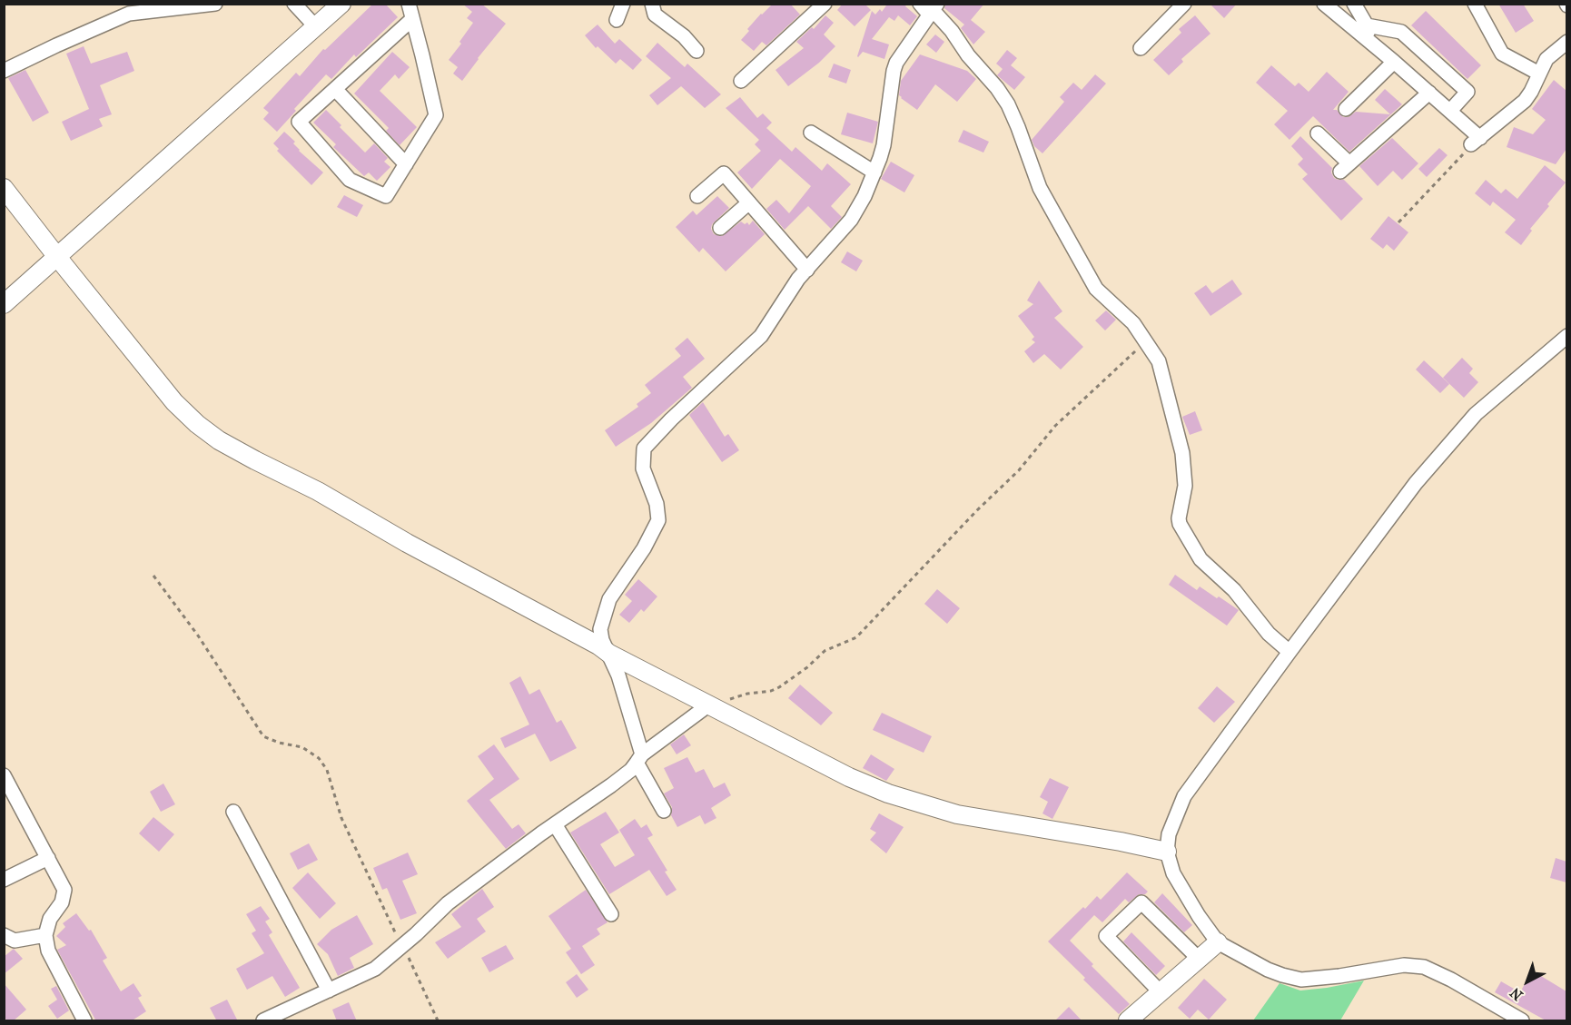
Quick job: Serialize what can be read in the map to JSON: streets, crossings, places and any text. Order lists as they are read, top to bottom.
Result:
{
  "north": "bottom left"
}
